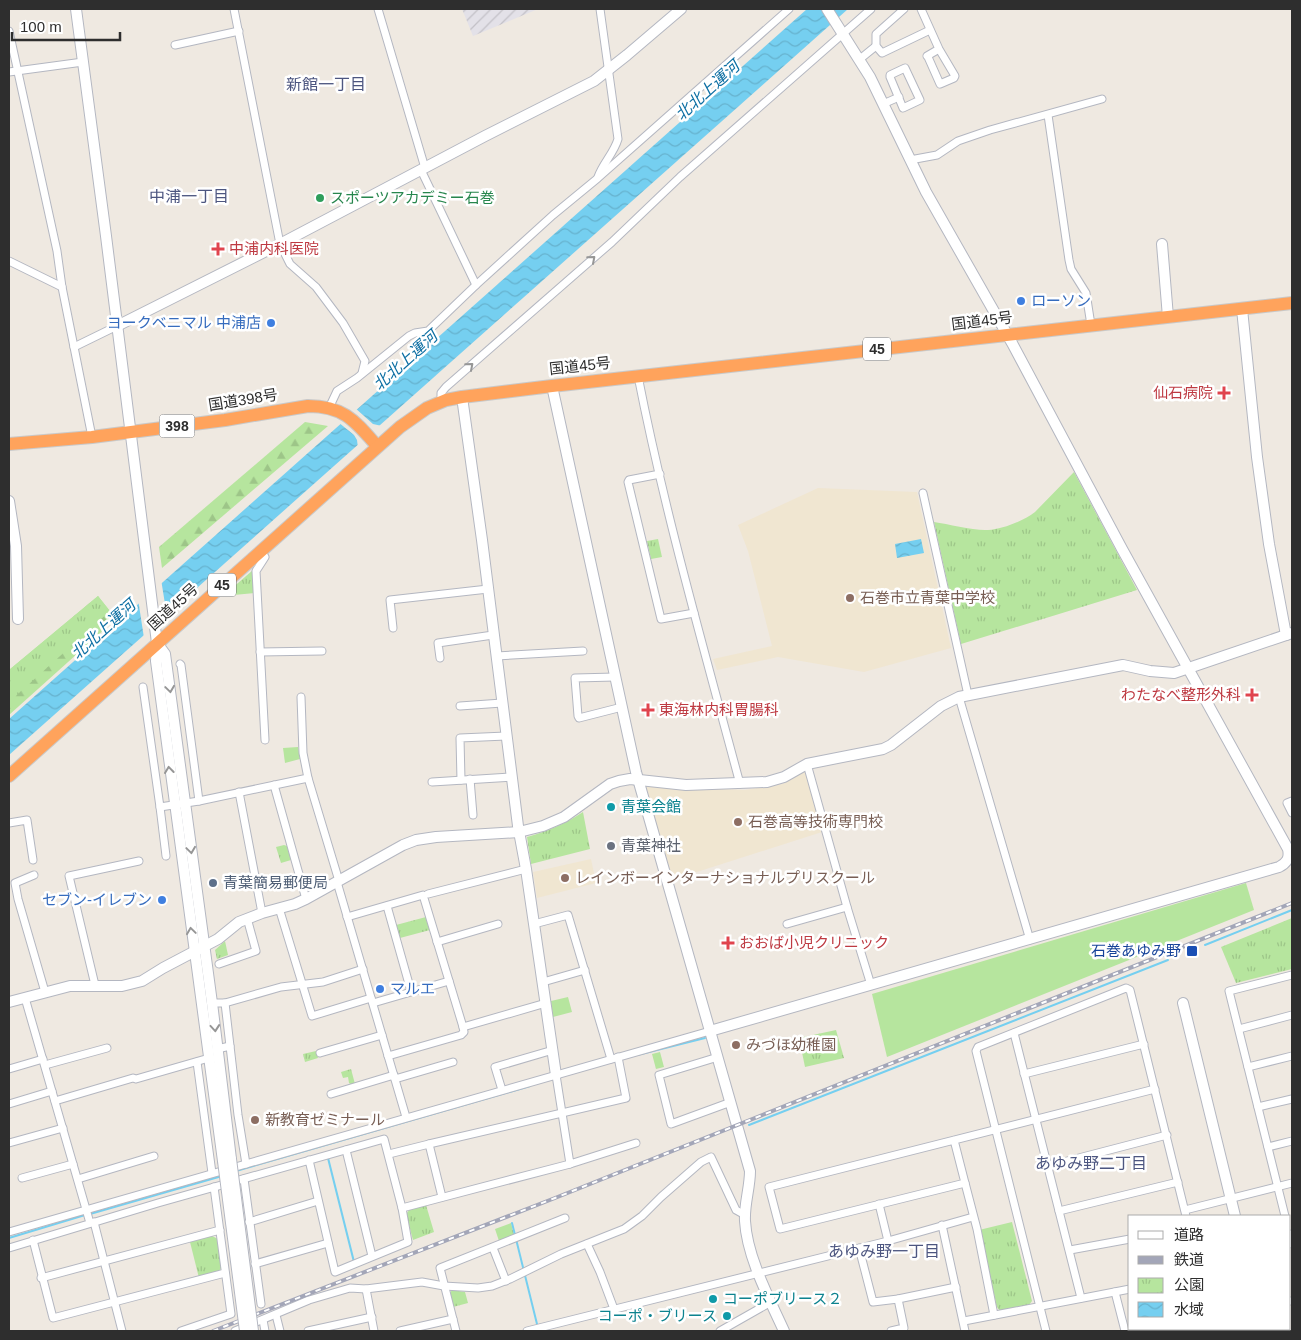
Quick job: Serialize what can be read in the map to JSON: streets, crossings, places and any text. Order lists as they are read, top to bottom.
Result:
{
  "streets": {
    "highway": [
      "国道45号",
      "45",
      "国道398号",
      "398"
    ]
  },
  "crossings": [
    ["国道45号", "国道398号"]
  ],
  "districts": [
    "新館一丁目",
    "中浦一丁目",
    "あゆみ野二丁目",
    "あゆみ野一丁目"
  ],
  "water": ["北北上運河"],
  "places": {
    "other": [
      "スポーツアカデミー石巻",
      "ローソン",
      "ヨークベニマル 中浦店",
      "石巻市立青葉中学校",
      "青葉会館",
      "石巻高等技術専門校",
      "青葉神社",
      "レインボーインターナショナルプリスクール",
      "青葉簡易郵便局",
      "セブン-イレブン",
      "マルエ",
      "みづほ幼稚園",
      "新教育ゼミナール",
      "コーポブリース２",
      "コーポ・ブリース"
    ],
    "health": [
      "中浦内科医院",
      "仙石病院",
      "わたなべ整形外科",
      "東海林内科胃腸科",
      "おおば小児クリニック"
    ],
    "transit": ["石巻あゆみ野"]
  },
  "legend": [
    "道路",
    "鉄道",
    "公園",
    "水域"
  ],
  "scale_bar": "100 m"
}
